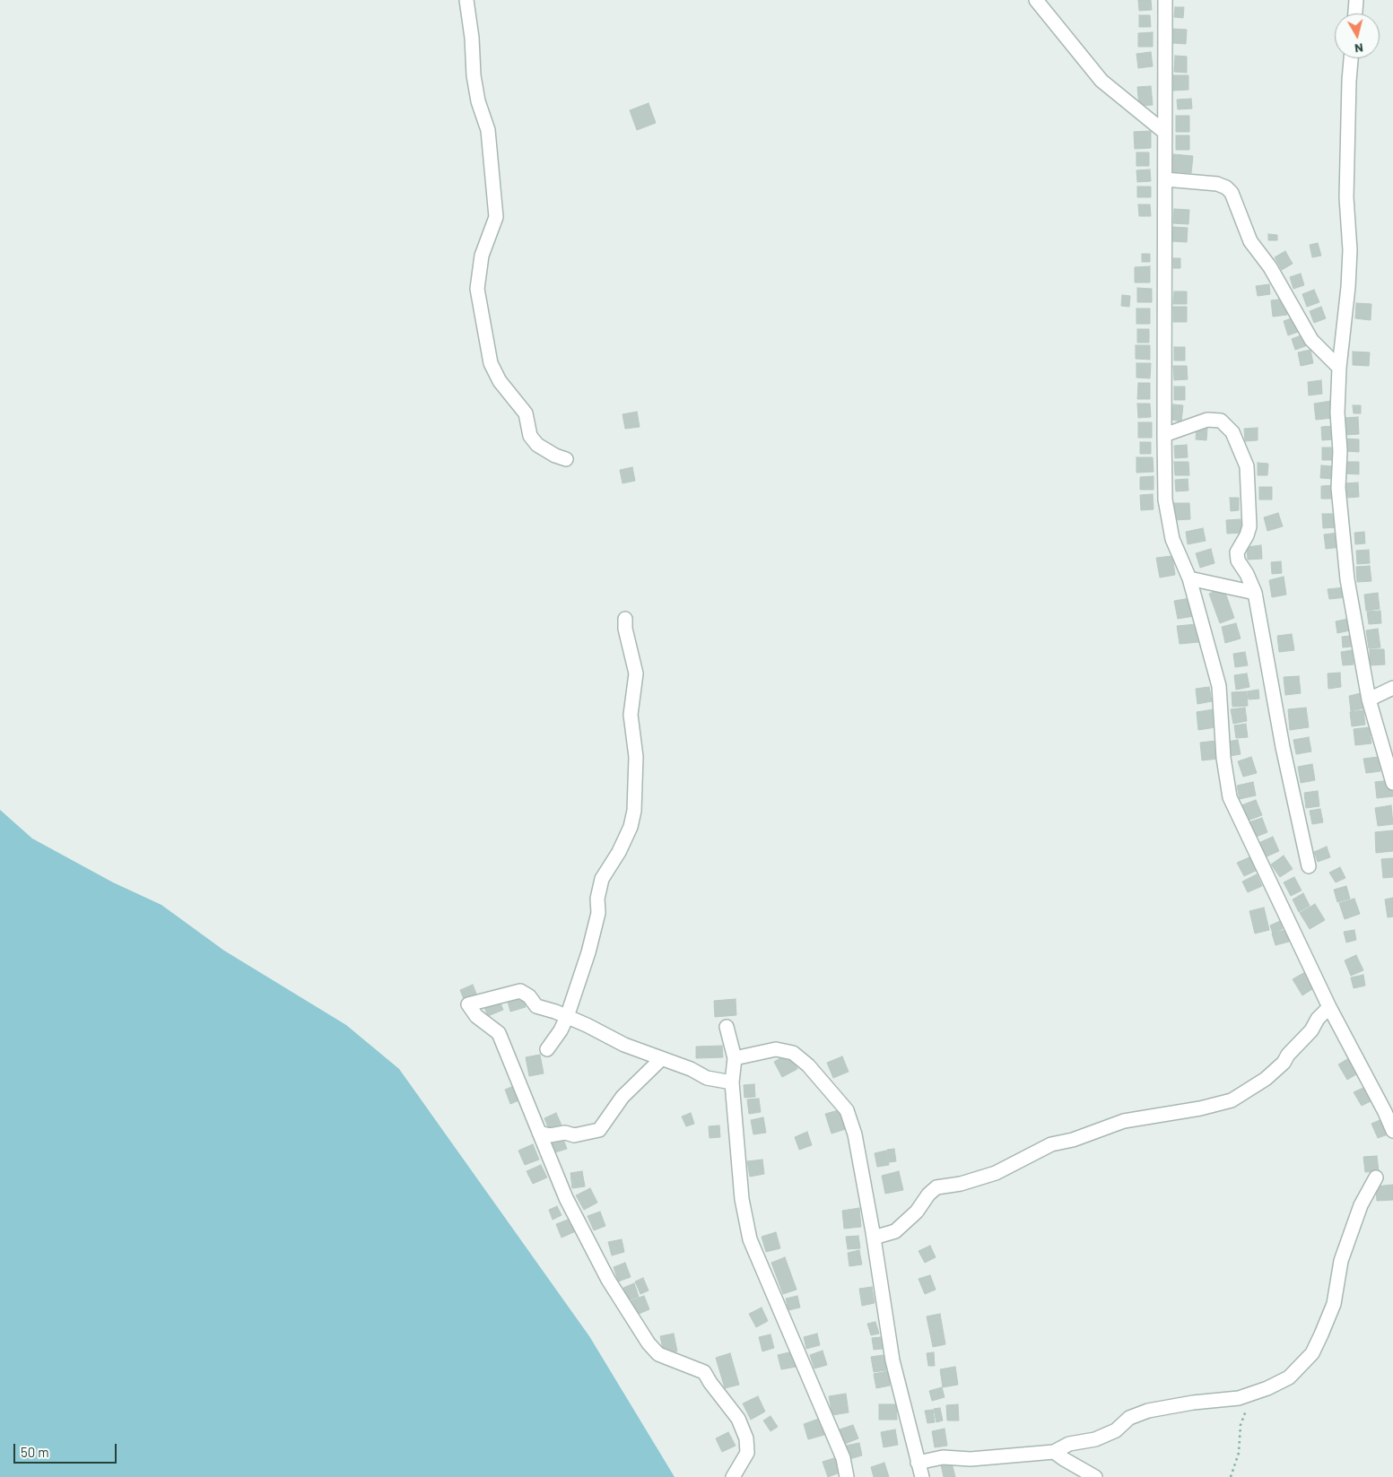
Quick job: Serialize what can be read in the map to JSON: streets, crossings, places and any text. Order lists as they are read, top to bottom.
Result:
{
  "scale_bar": "50 m",
  "north": "bottom"
}
